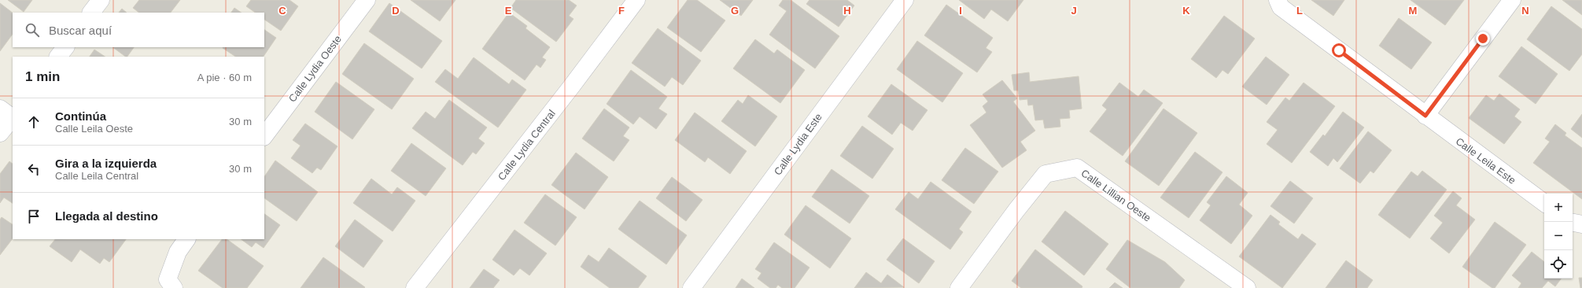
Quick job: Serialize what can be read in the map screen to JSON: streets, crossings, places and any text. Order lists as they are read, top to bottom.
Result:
{
  "streets": {
    "street": [
      "Calle Lydia Oeste",
      "Calle Lydia Este",
      "Calle Lydia Central",
      "Calle Leila Este",
      "Calle Lillian Oeste"
    ]
  },
  "page": {
    "search": "Buscar aquí",
    "heading": ["1 min", "A pie · 60 m"],
    "list": [
      ["Continúa", "Calle Leila Oeste", "30 m"],
      ["Gira a la izquierda", "Calle Leila Central", "30 m"],
      "Llegada al destino"
    ],
    "map_buttons": ["+", "−"]
  },
  "grid": {
    "columns": [
      "C",
      "D",
      "E",
      "F",
      "G",
      "H",
      "I",
      "J",
      "K",
      "L",
      "M",
      "N"
    ]
  }
}
